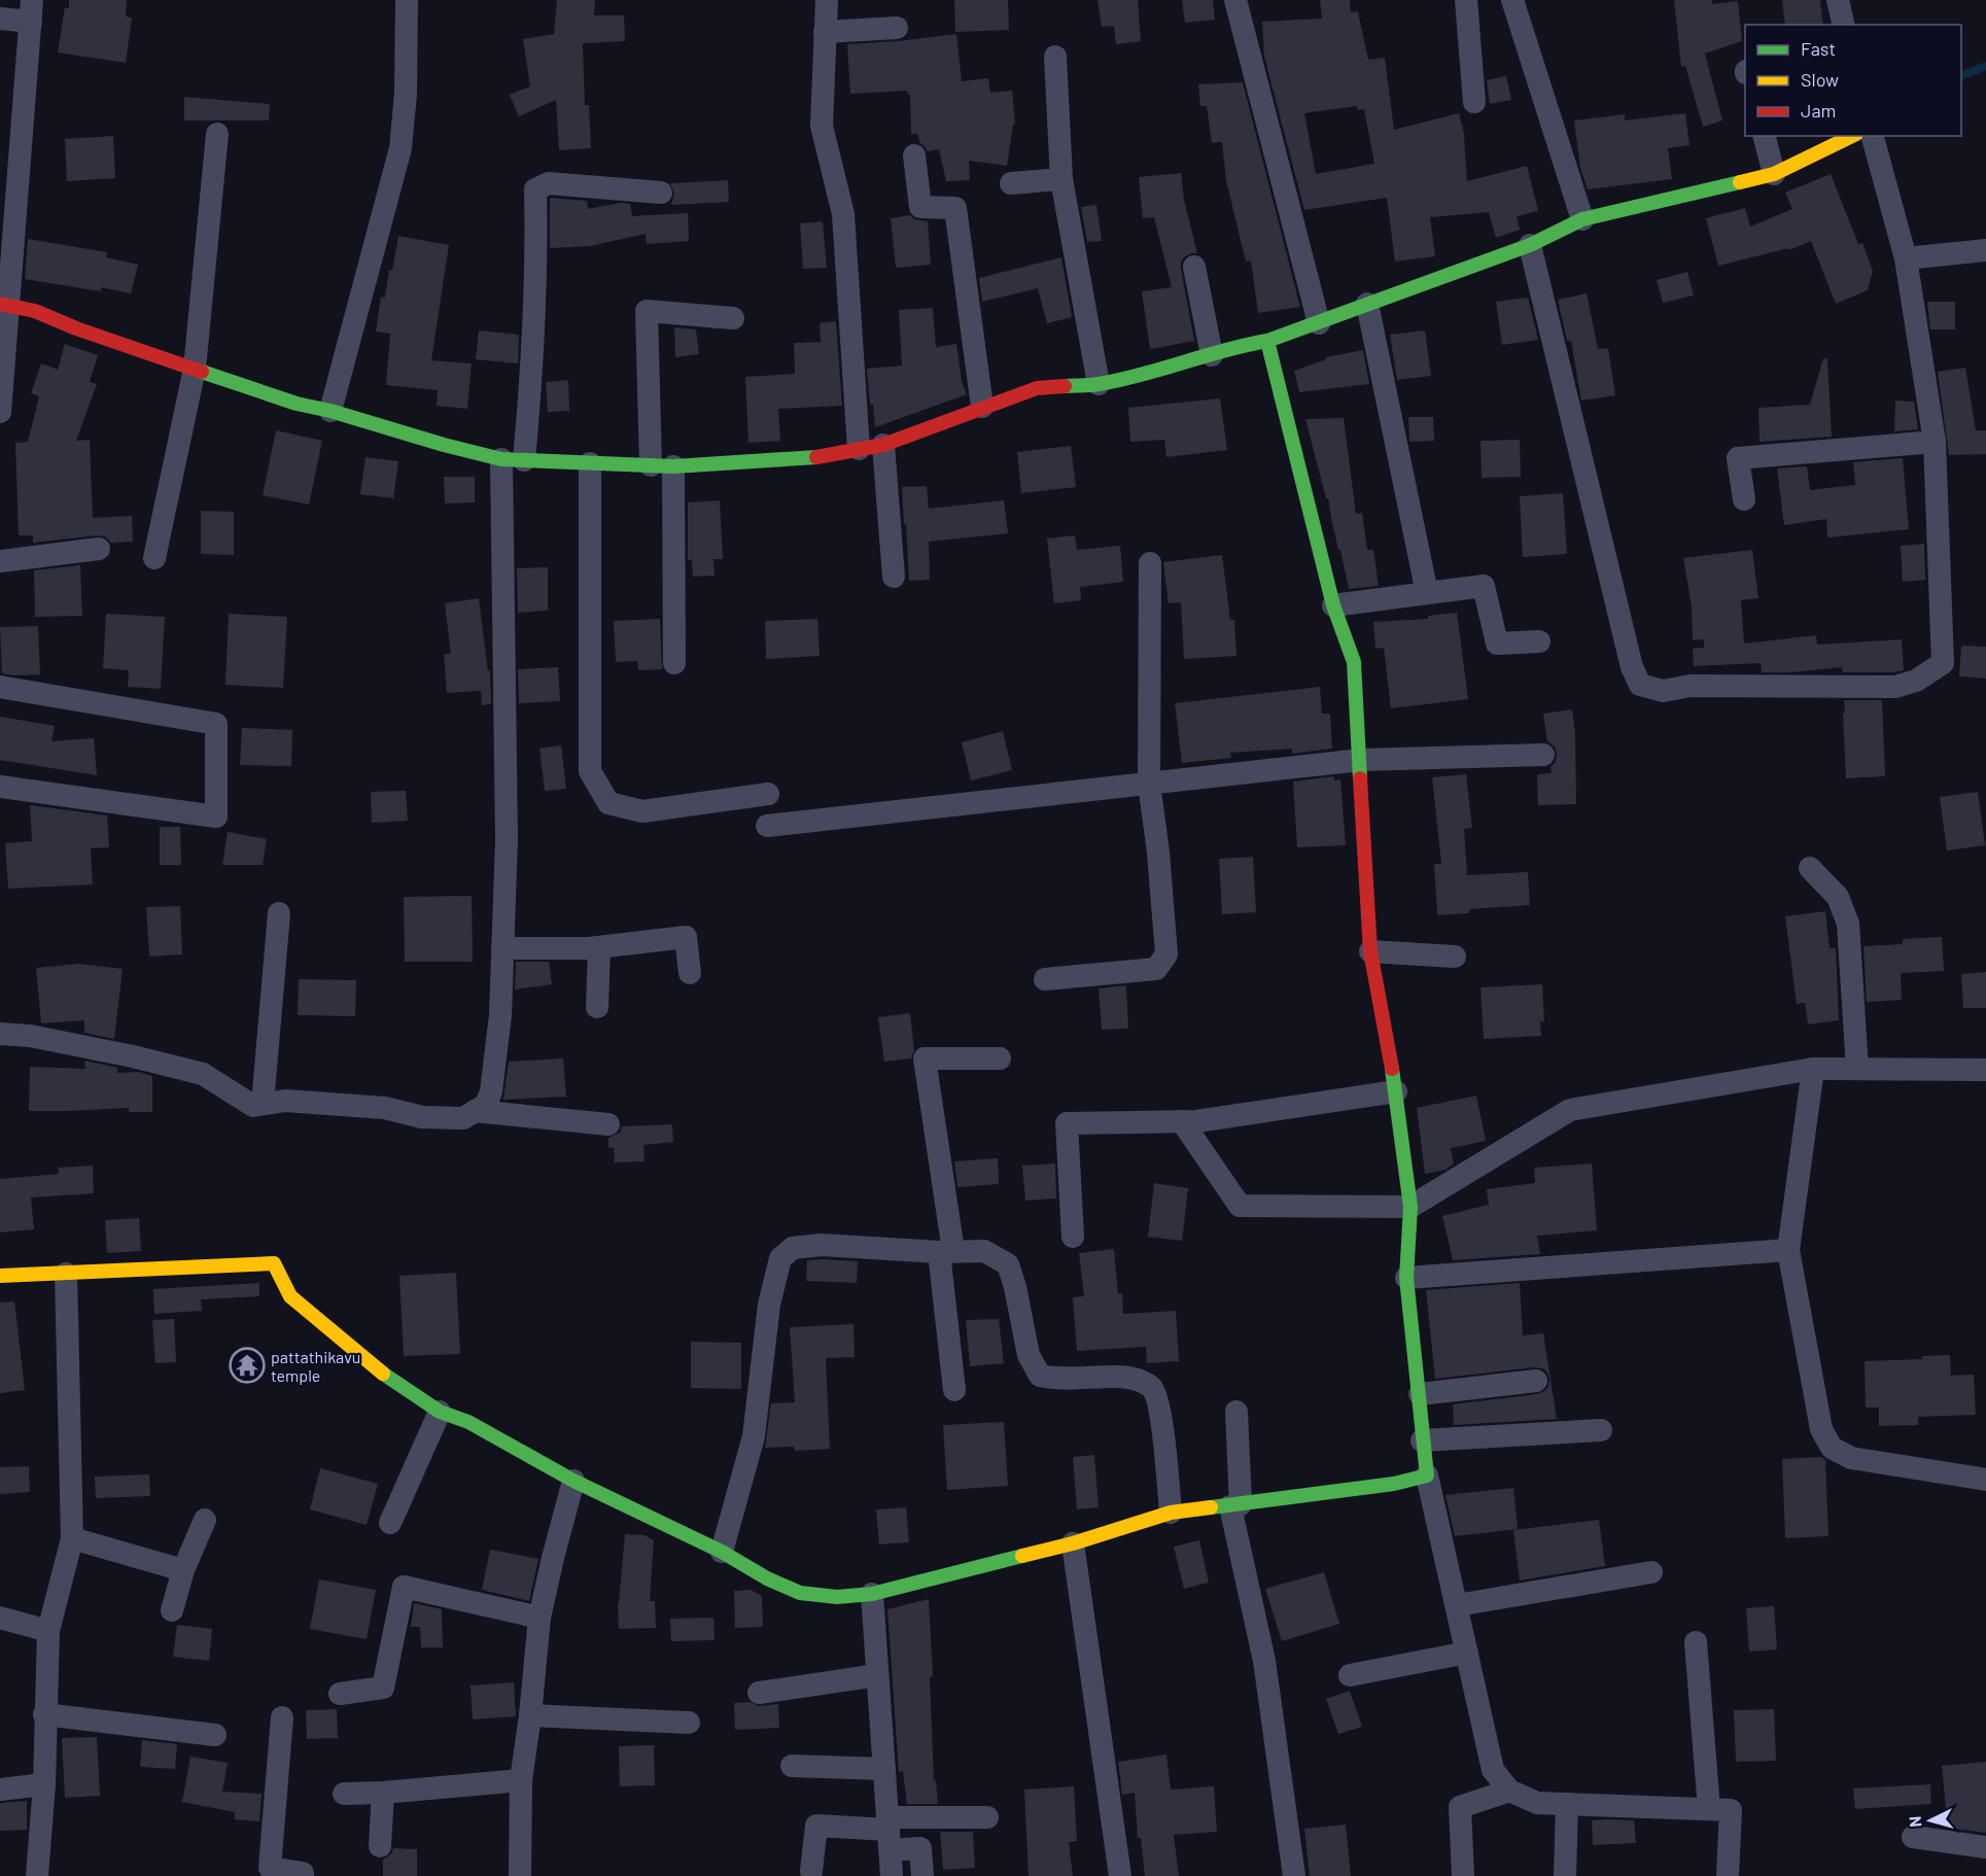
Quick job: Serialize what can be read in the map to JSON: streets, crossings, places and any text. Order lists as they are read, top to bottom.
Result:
{
  "places": {
    "temple": ["pattathikavu temple"]
  },
  "legend": ["Fast", "Slow", "Jam"],
  "north": "left"
}
